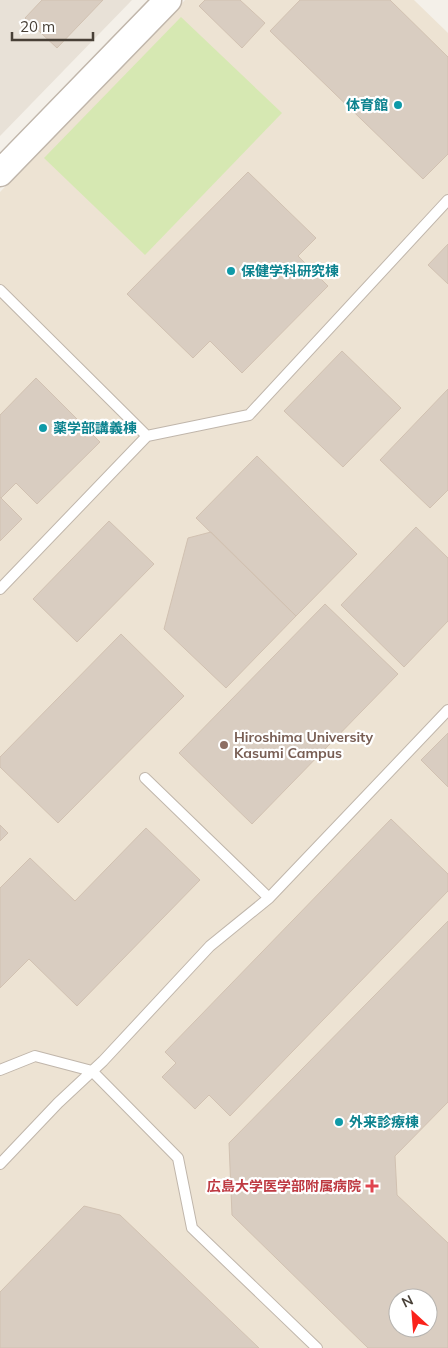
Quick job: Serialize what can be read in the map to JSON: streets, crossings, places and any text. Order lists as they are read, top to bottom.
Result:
{
  "places": {
    "other": [
      "体育館",
      "保健学科研究棟",
      "薬学部講義棟",
      "Hiroshima University Kasumi Campus",
      "外来診療棟"
    ],
    "health": ["広島大学医学部附属病院"]
  },
  "scale_bar": "20 m",
  "north": "top left"
}
